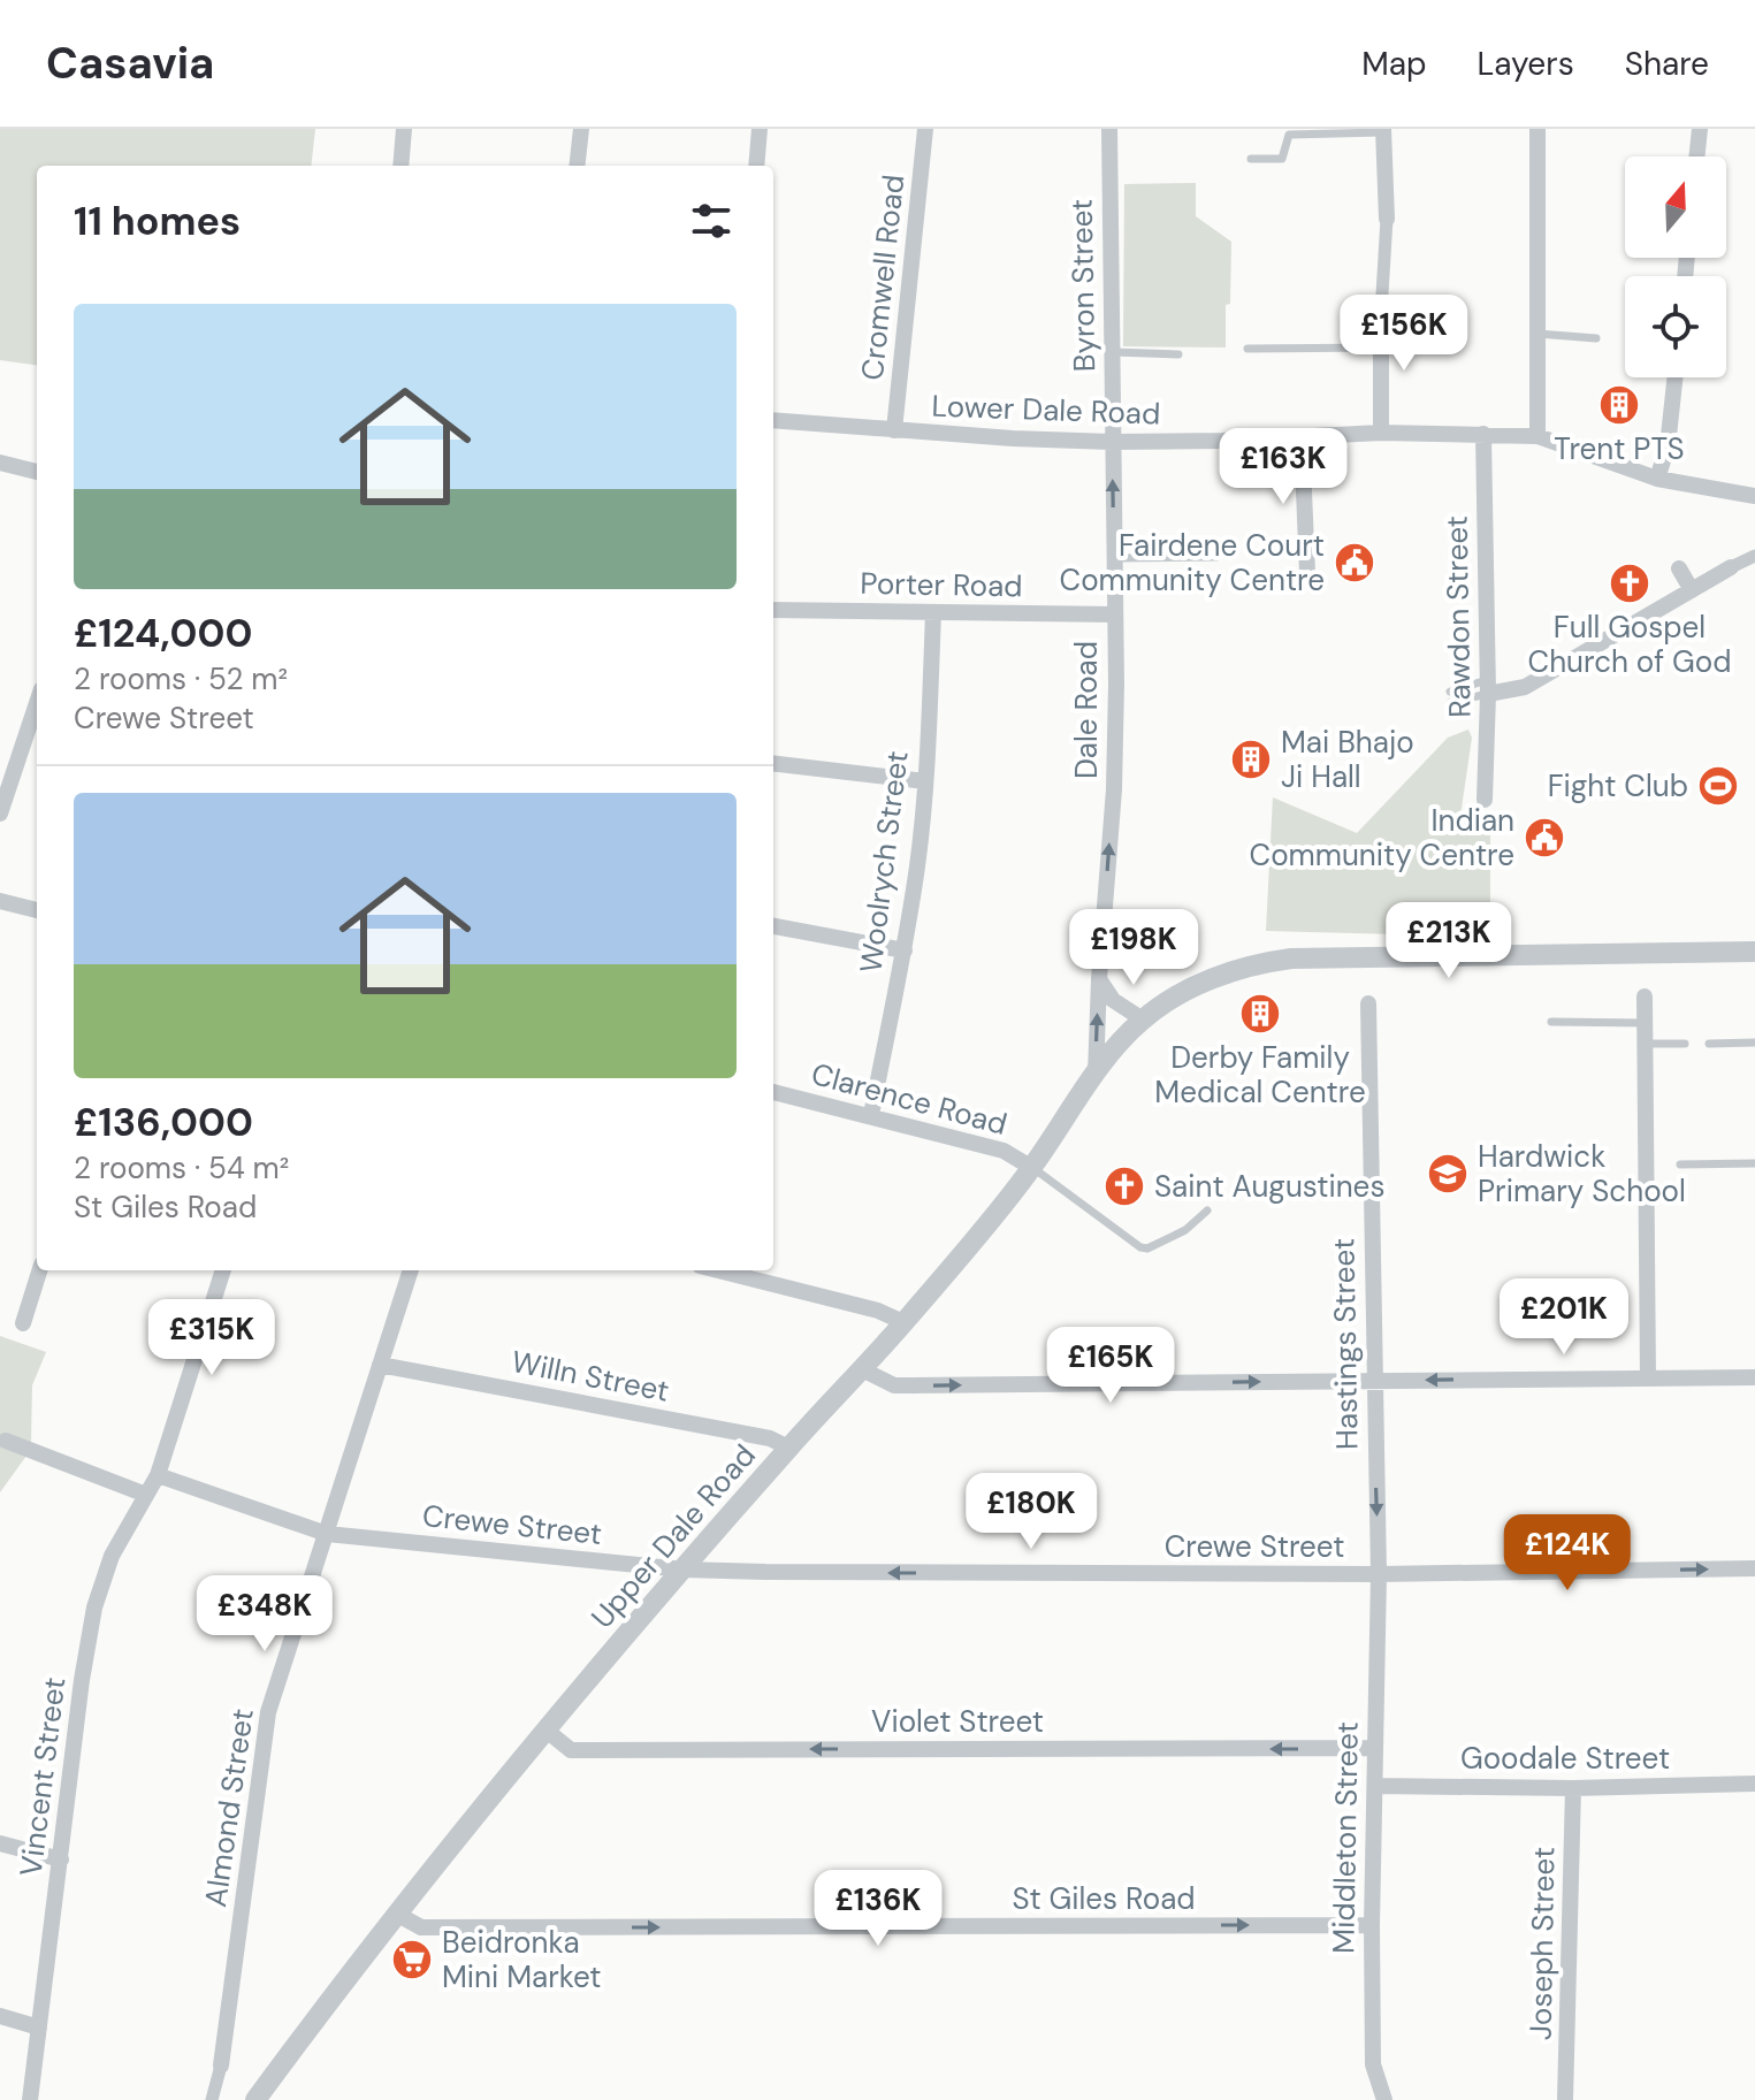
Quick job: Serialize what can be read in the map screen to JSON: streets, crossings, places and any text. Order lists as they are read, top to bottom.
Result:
{
  "streets": {
    "street": [
      "Cromwell Road",
      "Byron Street",
      "Lower Dale Road",
      "Porter Road",
      "Rawdon Street",
      "Dale Road",
      "Woolrych Street",
      "Clarence Road",
      "Hastings Street",
      "Willn Street",
      "Crewe Street",
      "Upper Dale Road",
      "Violet Street",
      "Goodale Street",
      "Vincent Street",
      "Almond Street",
      "Middleton Street",
      "St Giles Road",
      "Joseph Street"
    ]
  },
  "crossings": [
    ["Cromwell Road", "Lower Dale Road"],
    ["Byron Street", "Lower Dale Road"],
    ["Byron Street", "Dale Road"],
    ["Lower Dale Road", "Rawdon Street"],
    ["Lower Dale Road", "Dale Road"],
    ["Porter Road", "Dale Road"],
    ["Porter Road", "Woolrych Street"],
    ["Dale Road", "Upper Dale Road"],
    ["Woolrych Street", "Clarence Road"],
    ["Clarence Road", "Upper Dale Road"],
    ["Hastings Street", "Crewe Street"],
    ["Hastings Street", "Middleton Street"],
    ["Willn Street", "Upper Dale Road"],
    ["Willn Street", "Almond Street"],
    ["Crewe Street", "Upper Dale Road"],
    ["Crewe Street", "Vincent Street"],
    ["Crewe Street", "Almond Street"],
    ["Crewe Street", "Middleton Street"],
    ["Upper Dale Road", "Violet Street"],
    ["Upper Dale Road", "St Giles Road"],
    ["Violet Street", "Middleton Street"],
    ["Goodale Street", "Middleton Street"],
    ["Goodale Street", "Joseph Street"],
    ["Middleton Street", "St Giles Road"]
  ],
  "one_way": ["Dale Road", "Violet Street", "St Giles Road"],
  "places": {
    "building": ["Trent PTS", "Mai Bhajo Ji Hall", "Derby Family Medical Centre"],
    "public building": ["Fairdene Court Community Centre", "Indian Community Centre"],
    "church": ["Full Gospel Church of God", "Saint Augustines"],
    "sports": ["Fight Club"],
    "school or university": ["Hardwick Primary School"],
    "supermarket": ["Beidronka Mini Market"]
  },
  "north": "top",
  "page": {
    "header": "Casavia",
    "nav": ["Map", "Layers", "Share"],
    "heading": "11 homes",
    "list": [
      {
        "name": "£124,000",
        "note": "2 rooms · 52 m² · Crewe Street"
      },
      {
        "name": "£136,000",
        "note": "2 rooms · 54 m² · St Giles Road"
      }
    ],
    "price": [
      "£156K",
      "£163K",
      "£213K",
      "£198K",
      "£201K",
      "£315K",
      "£165K",
      "£180K",
      "£124K",
      "£348K",
      "£136K"
    ]
  }
}
